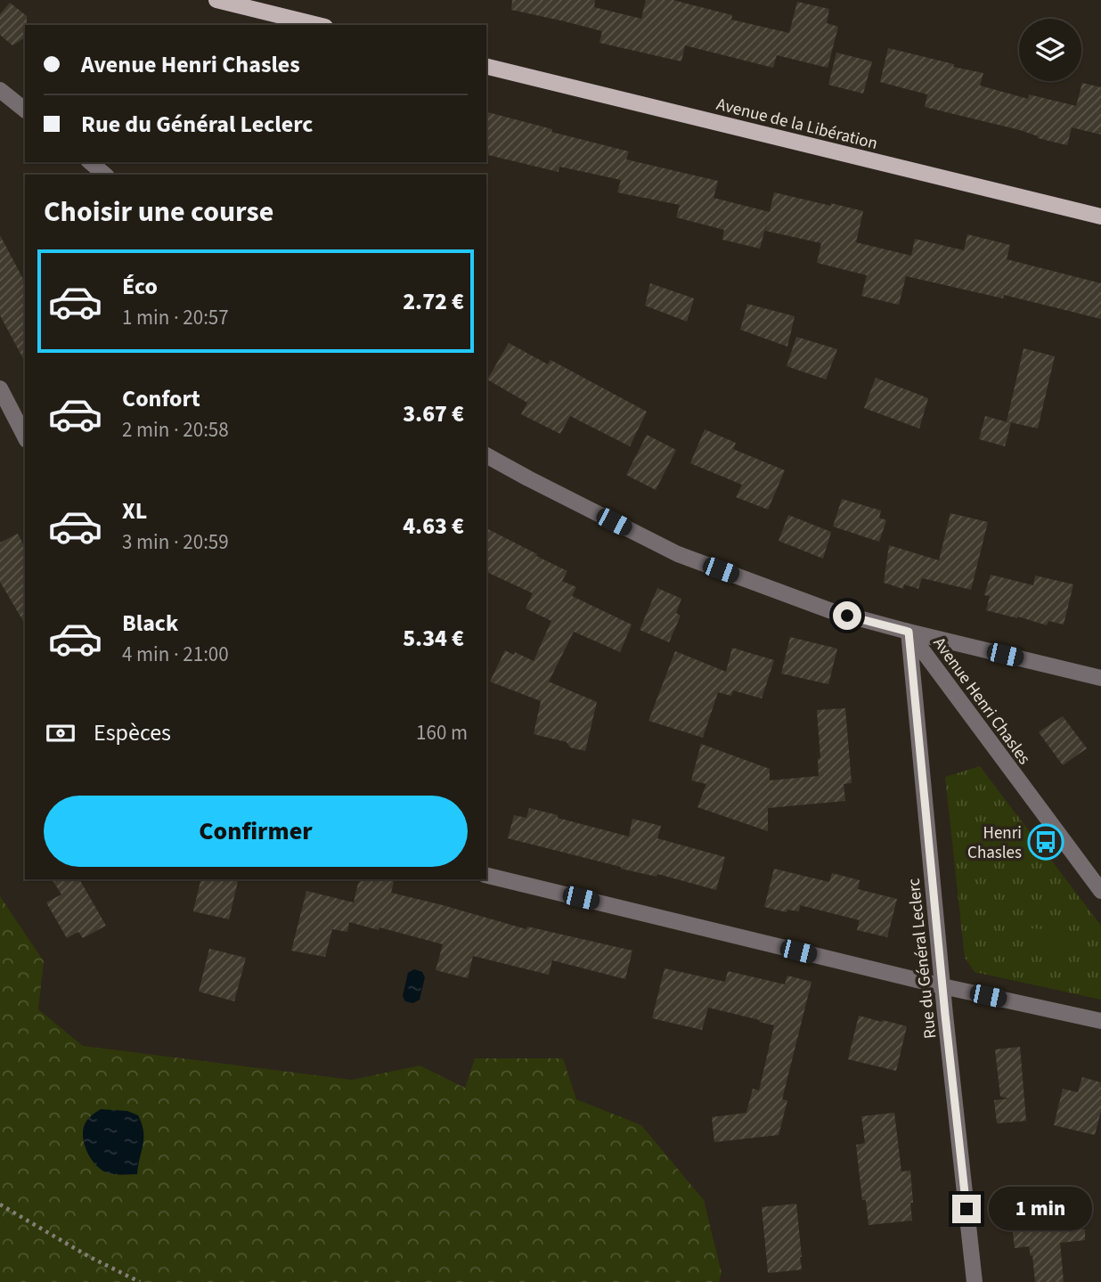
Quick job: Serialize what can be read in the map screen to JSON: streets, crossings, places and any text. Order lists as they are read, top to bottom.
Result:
{
  "streets": {
    "main road": ["Avenue de la Libération"],
    "street": ["Avenue Henri Chasles", "Rue du Général Leclerc"]
  },
  "crossings": [
    ["Avenue Henri Chasles", "Rue du Général Leclerc"]
  ],
  "places": {
    "bus stop": ["Henri Chasles"]
  },
  "page": {
    "banner": ["Avenue Henri Chasles", "Rue du Général Leclerc"],
    "heading": "Choisir une course",
    "list": [
      {
        "name": "Éco",
        "note": "1 min · 20:57",
        "value": "2.72 €"
      },
      {
        "name": "Confort",
        "note": "2 min · 20:58",
        "value": "3.67 €"
      },
      {
        "name": "XL",
        "note": "3 min · 20:59",
        "value": "4.63 €"
      },
      {
        "name": "Black",
        "note": "4 min · 21:00",
        "value": "5.34 €"
      }
    ],
    "pay": ["Espèces", "160 m"],
    "buttons": "Confirmer",
    "bubble": "1 min"
  }
}
